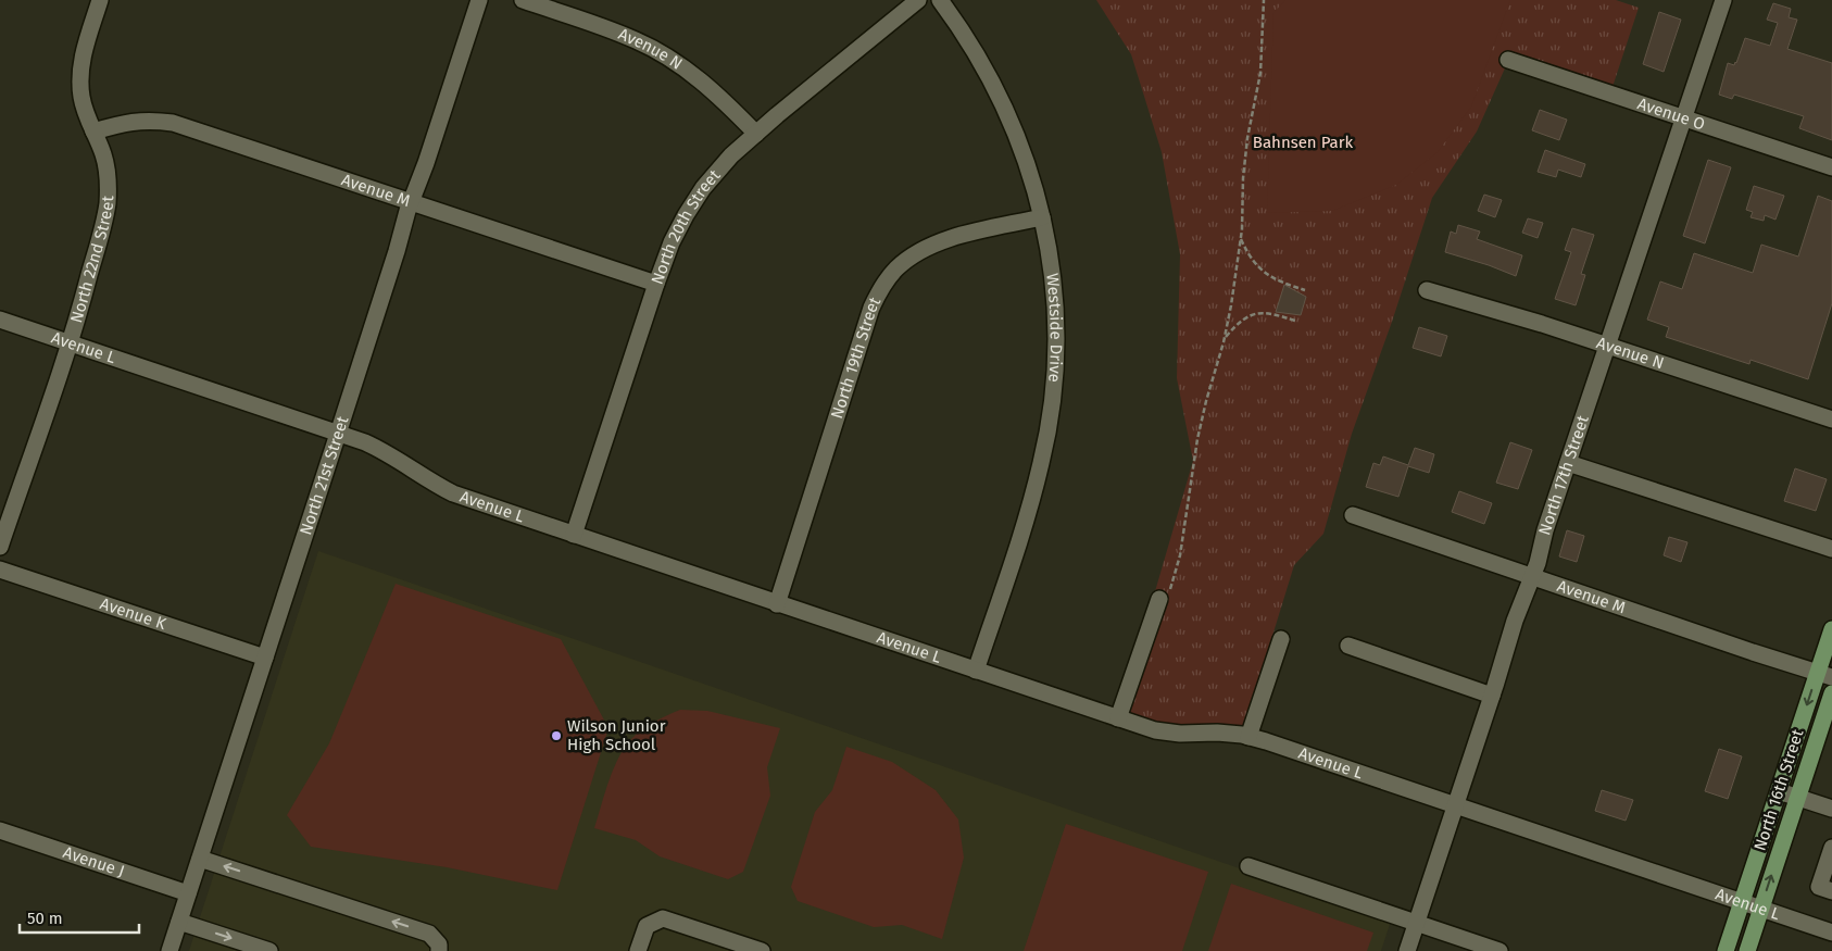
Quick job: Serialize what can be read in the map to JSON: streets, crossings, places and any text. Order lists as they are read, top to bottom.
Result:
{
  "streets": {
    "main road": ["North 16th Street"],
    "street": [
      "Avenue N",
      "Avenue O",
      "Avenue M",
      "North 20th Street",
      "North 22nd Street",
      "Westside Drive",
      "Avenue L",
      "North 19th Street",
      "North 21st Street",
      "North 17th Street",
      "Avenue K",
      "Avenue J"
    ]
  },
  "crossings": [
    ["Avenue N", "North 20th Street"],
    ["Avenue N", "North 17th Street"],
    ["Avenue O", "North 17th Street"],
    ["Avenue M", "North 20th Street"],
    ["Avenue M", "North 22nd Street"],
    ["Avenue M", "North 21st Street"],
    ["Avenue M", "North 17th Street"],
    ["Avenue M", "North 16th Street"],
    ["North 20th Street", "Avenue L"],
    ["North 22nd Street", "Avenue L"],
    ["Westside Drive", "Avenue L"],
    ["Westside Drive", "North 19th Street"],
    ["Avenue L", "North 19th Street"],
    ["Avenue L", "North 21st Street"],
    ["Avenue L", "North 17th Street"],
    ["Avenue L", "North 16th Street"],
    ["North 21st Street", "Avenue K"],
    ["North 21st Street", "Avenue J"]
  ],
  "parks": ["Bahnsen Park"],
  "places": ["Wilson Junior High School"],
  "scale_bar": "50 m"
}
